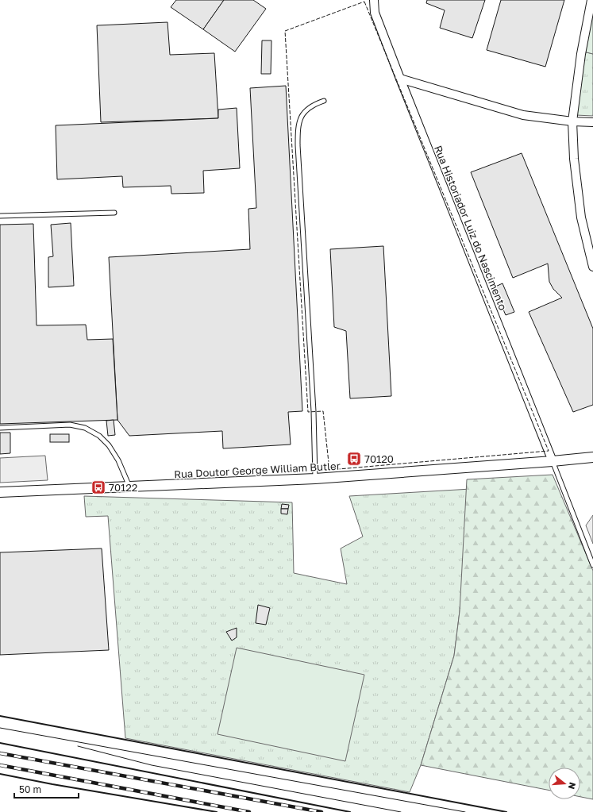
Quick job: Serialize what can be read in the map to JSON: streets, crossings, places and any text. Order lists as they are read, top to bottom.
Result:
{
  "streets": {
    "street": ["Rua Historiador Luiz do Nascimento", "Rua Doutor George William Butler"]
  },
  "crossings": [
    ["Rua Historiador Luiz do Nascimento", "Rua Doutor George William Butler"]
  ],
  "places": {
    "bus stop": ["70120", "70122"]
  },
  "scale_bar": "50 m",
  "north": "right"
}
